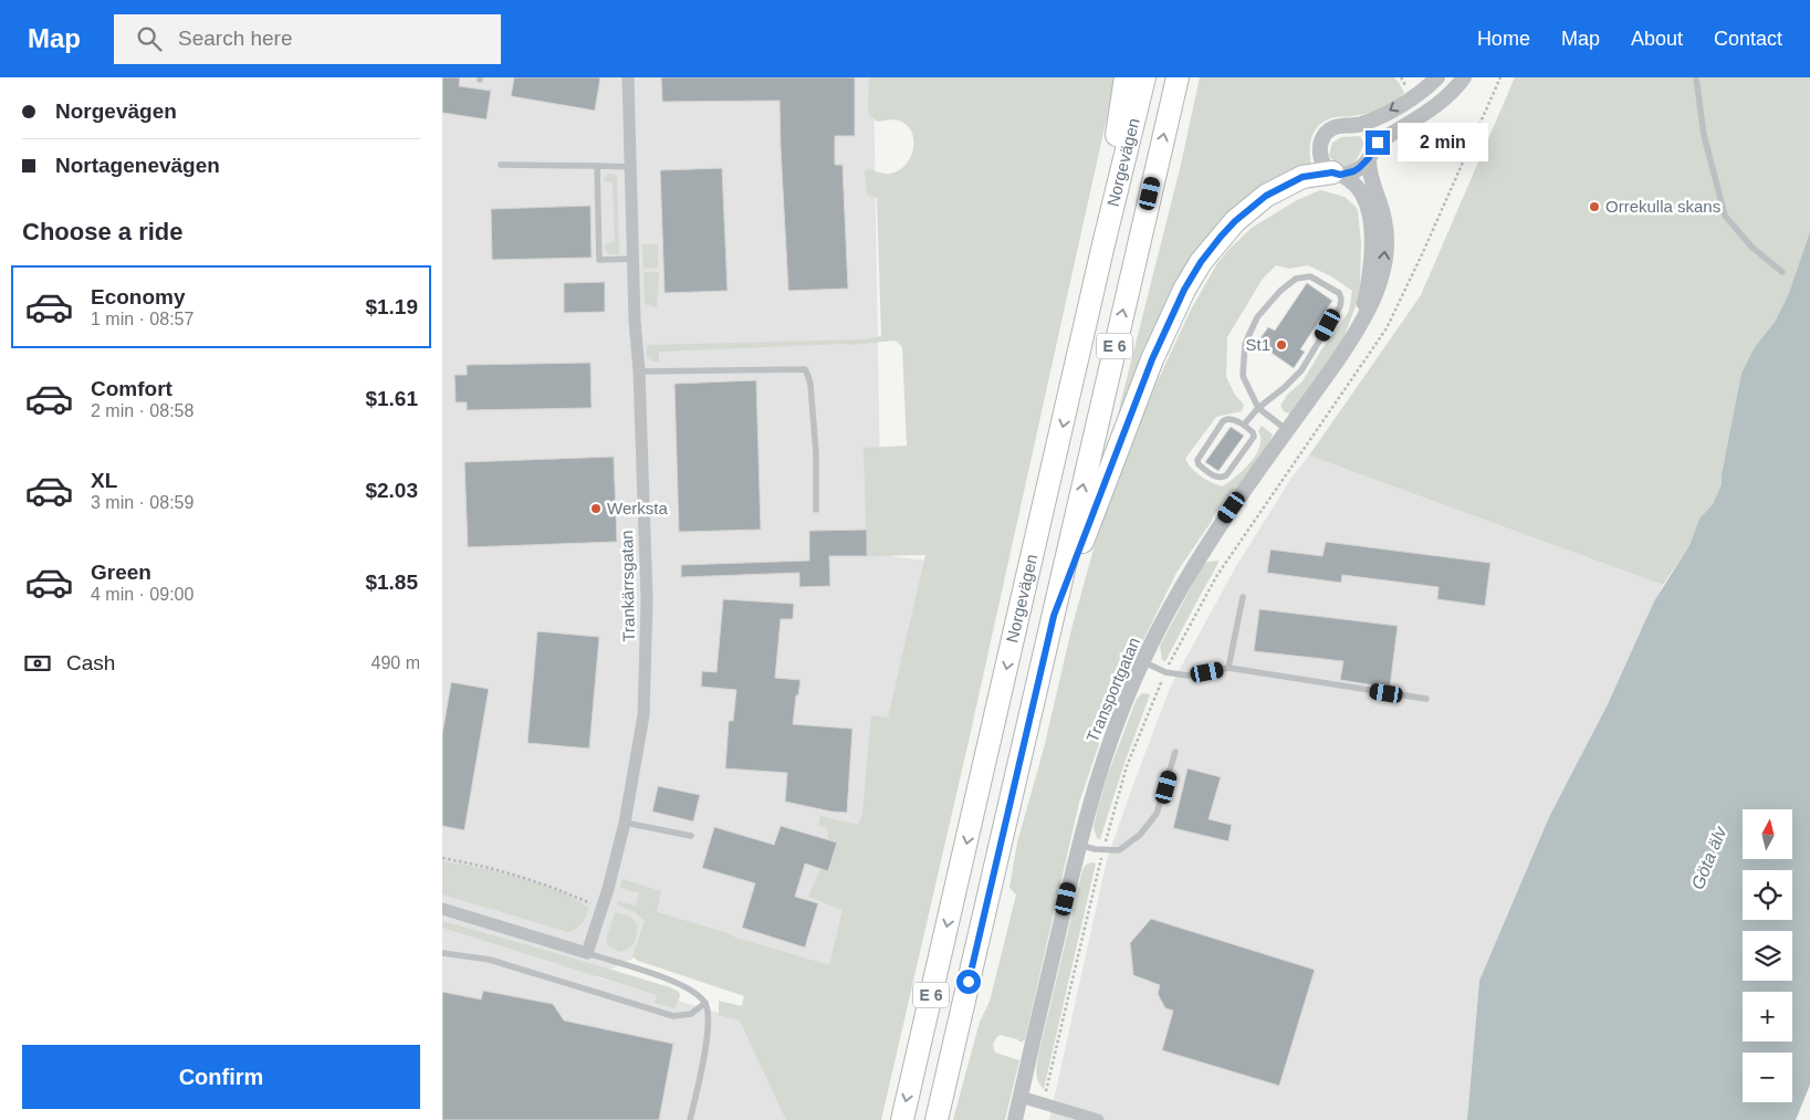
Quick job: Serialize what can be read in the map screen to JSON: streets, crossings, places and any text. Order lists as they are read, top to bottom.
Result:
{
  "streets": {
    "highway": ["Norgevägen", "E 6"],
    "street": ["Trankärrsgatan", "Transportgatan"]
  },
  "water": ["Göta älv"],
  "places": ["Orrekulla skans", "St1", "Werksta"],
  "north": "top",
  "page": {
    "header": "Map",
    "search": "Search here",
    "nav": [
      "Home",
      "Map",
      "About",
      "Contact"
    ],
    "banner": ["Norgevägen", "Nortagenevägen"],
    "bubble": "2 min",
    "heading": "Choose a ride",
    "list": [
      {
        "name": "Economy",
        "note": "1 min · 08:57",
        "value": "$1.19"
      },
      {
        "name": "Comfort",
        "note": "2 min · 08:58",
        "value": "$1.61"
      },
      {
        "name": "XL",
        "note": "3 min · 08:59",
        "value": "$2.03"
      },
      {
        "name": "Green",
        "note": "4 min · 09:00",
        "value": "$1.85"
      }
    ],
    "pay": ["Cash", "490 m"],
    "map_buttons": ["+", "−"],
    "buttons": "Confirm"
  }
}
